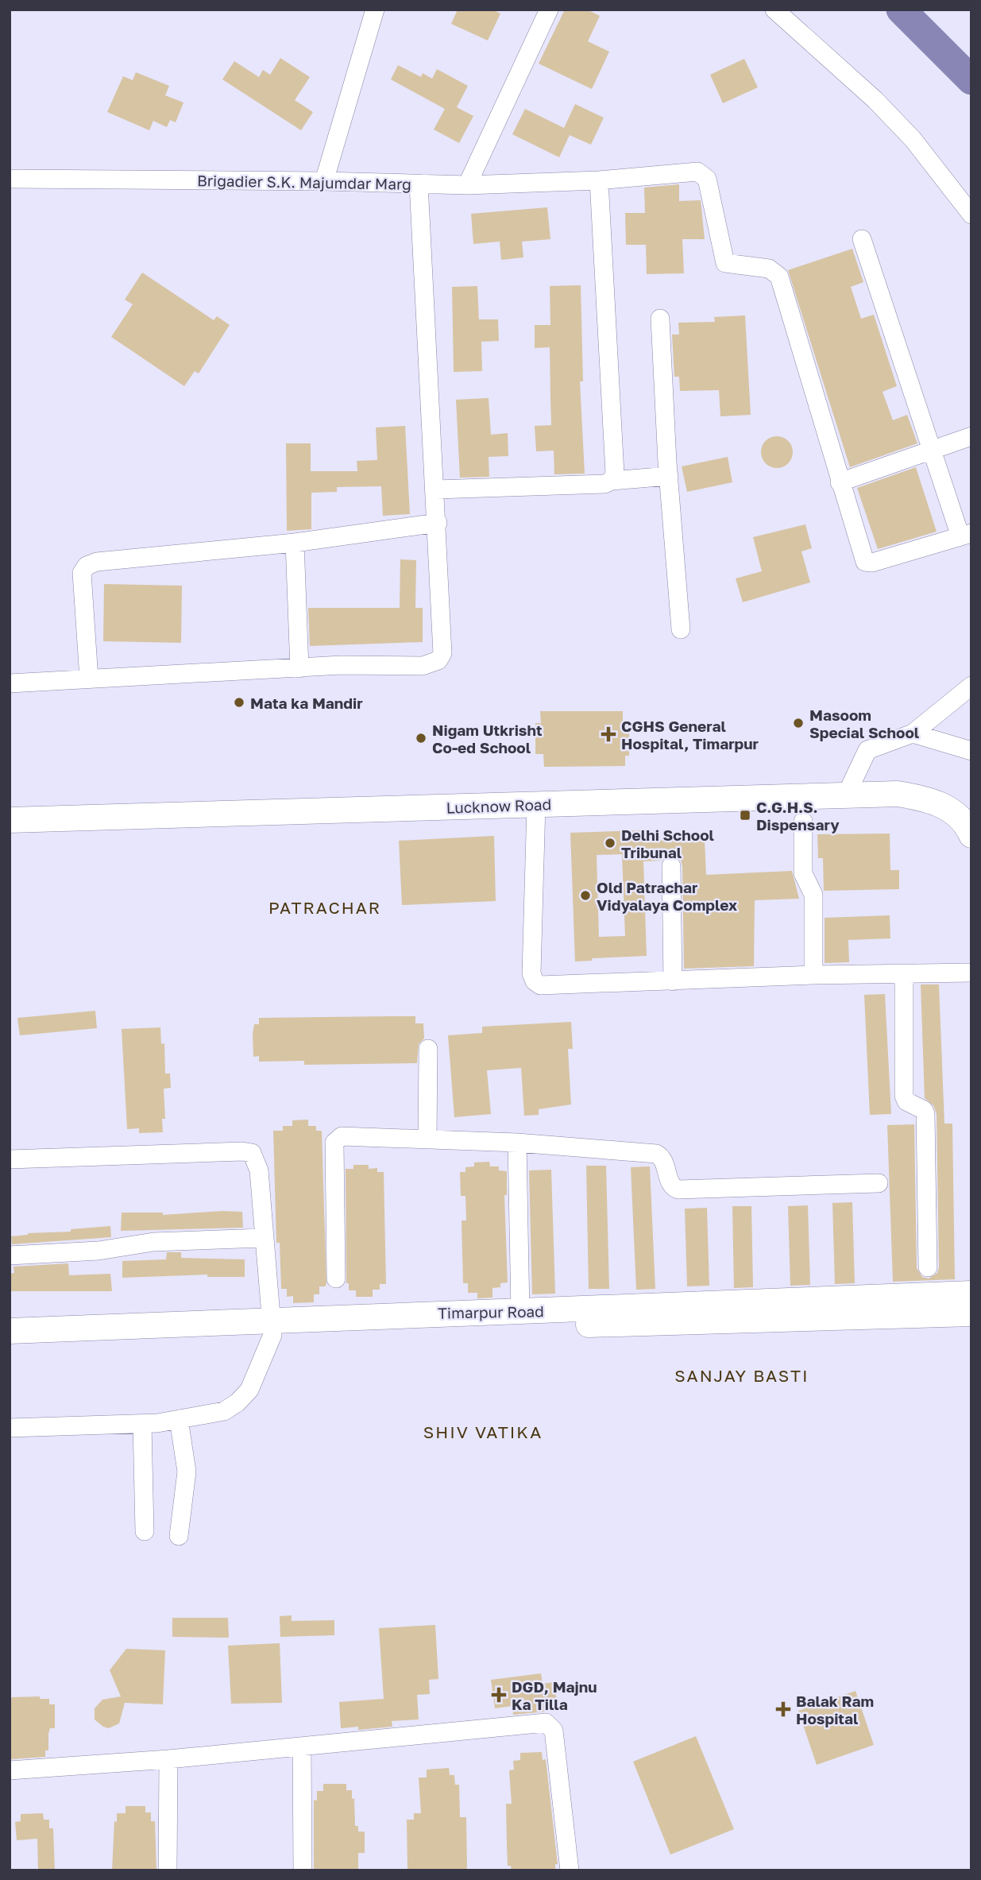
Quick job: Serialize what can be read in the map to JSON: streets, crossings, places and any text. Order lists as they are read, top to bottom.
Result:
{
  "streets": {
    "street": ["Brigadier S.K. Majumdar Marg", "Lucknow Road", "Timarpur Road"]
  },
  "districts": ["PATRACHAR", "SANJAY BASTI", "SHIV VATIKA"],
  "places": {
    "other": [
      "Mata ka Mandir",
      "Masoom Special School",
      "Nigam Utkrisht Co-ed School",
      "Delhi School Tribunal",
      "Old Patrachar Vidyalaya Complex"
    ],
    "health": ["CGHS General Hospital, Timarpur", "DGD, Majnu Ka Tilla", "Balak Ram Hospital"],
    "transit": ["C.G.H.S. Dispensary"]
  }
}
